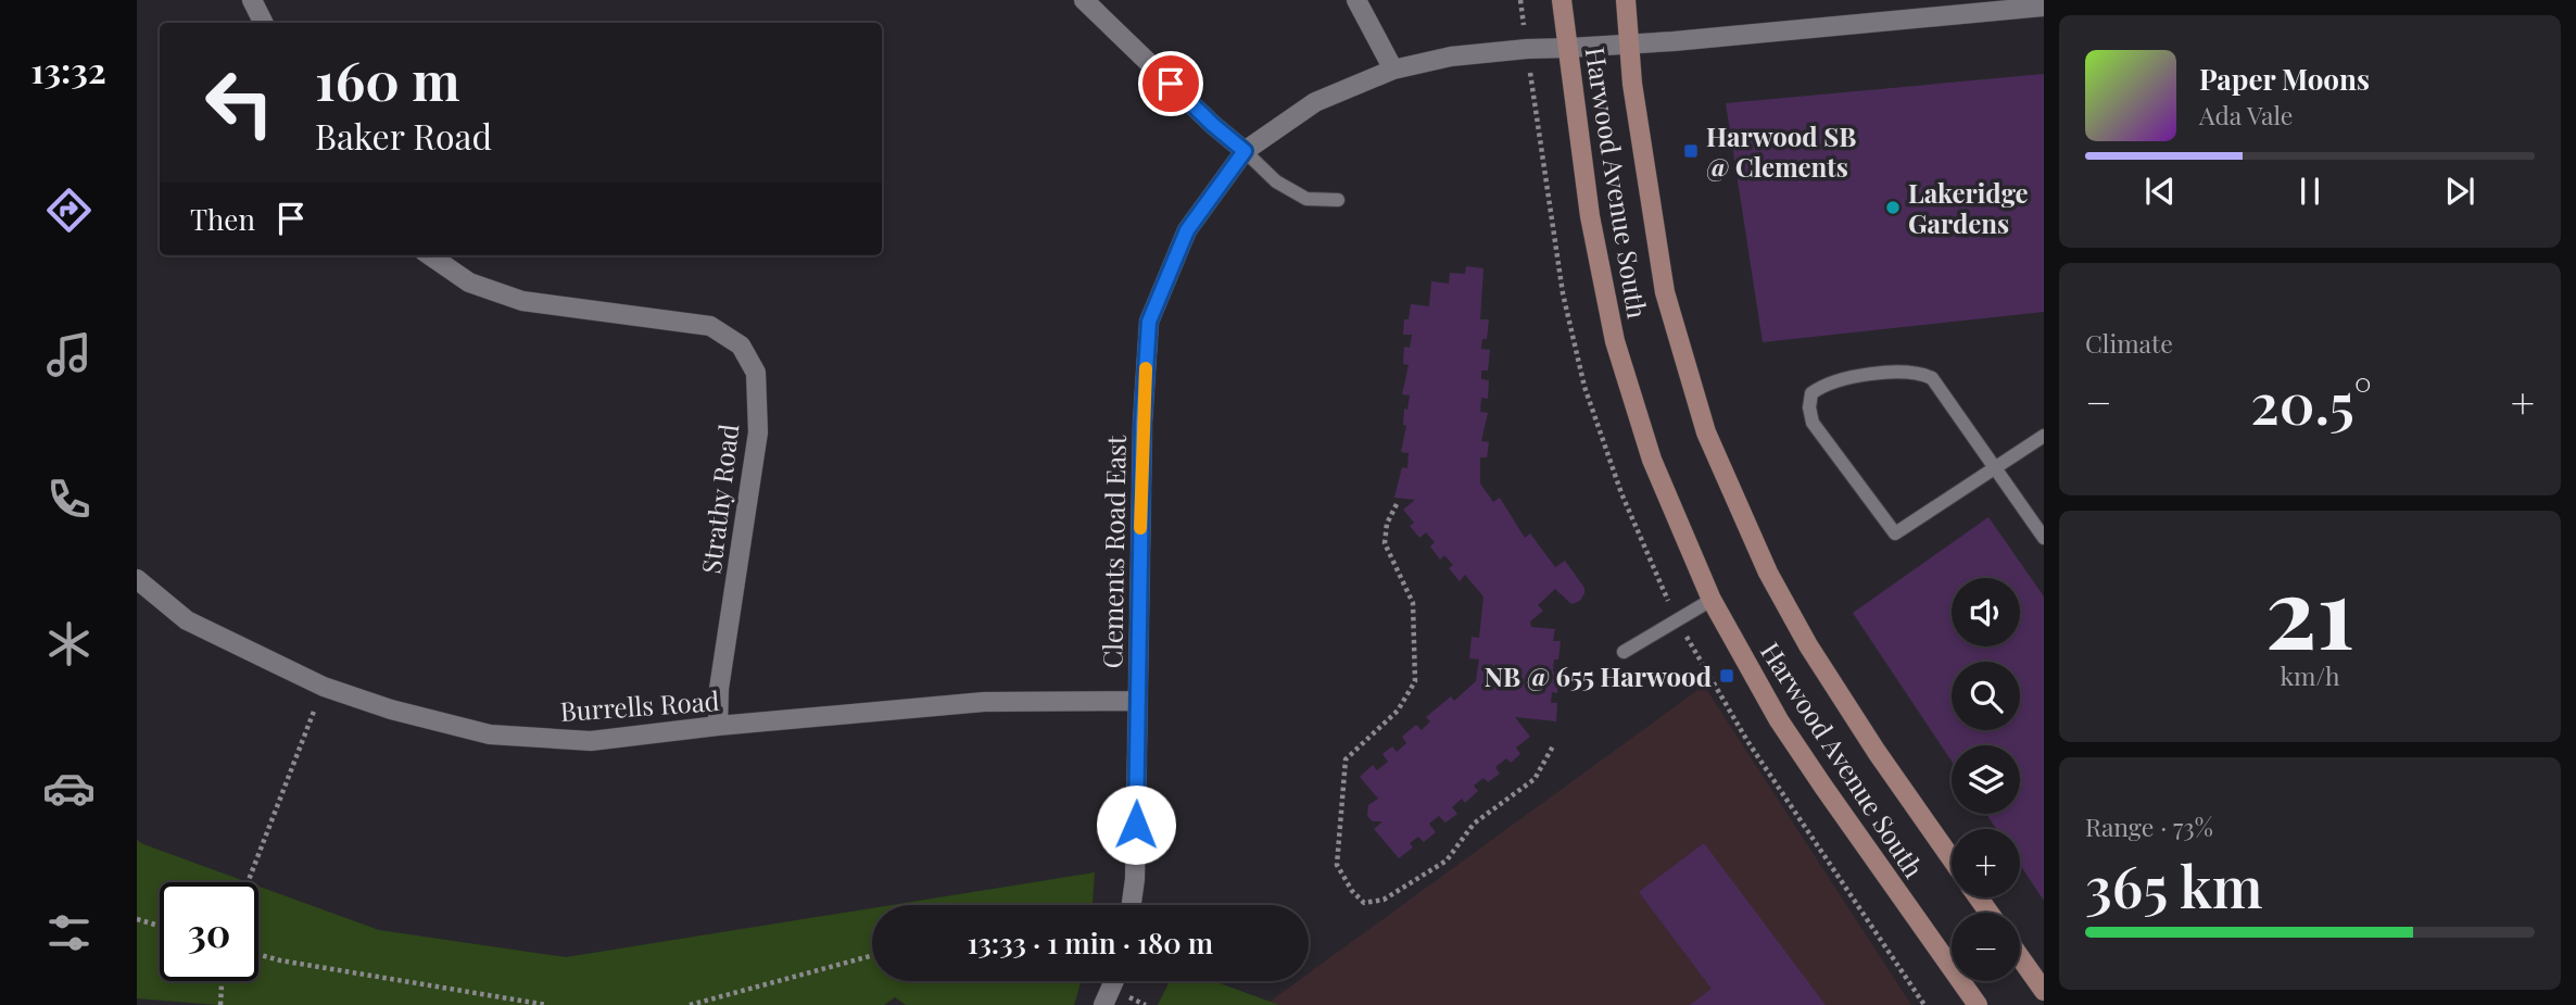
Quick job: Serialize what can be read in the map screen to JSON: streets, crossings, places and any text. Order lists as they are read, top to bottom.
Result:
{
  "streets": {
    "main road": ["Harwood Avenue South"],
    "street": ["Strathy Road", "Clements Road East", "Burrells Road"]
  },
  "crossings": [
    ["Harwood Avenue South", "Clements Road East"],
    ["Strathy Road", "Burrells Road"],
    ["Clements Road East", "Burrells Road"]
  ],
  "places": {
    "transit": ["Harwood SB @ Clements", "NB @ 655 Harwood"],
    "other": ["Lakeridge Gardens"]
  },
  "page": {
    "tabs": "13:32",
    "turn": ["160 m", "Baker Road"],
    "song": ["Paper Moons", "Ada Vale"],
    "then": "Then",
    "tile": [
      "Climate",
      ["21", "km/h"],
      ["Range · 73%", "365 km"]
    ],
    "heat": ["−", "20.5°", "+"],
    "map_buttons": ["+", "−"],
    "limit": "30",
    "trip": "13:33 · 1 min · 180 m"
  }
}
